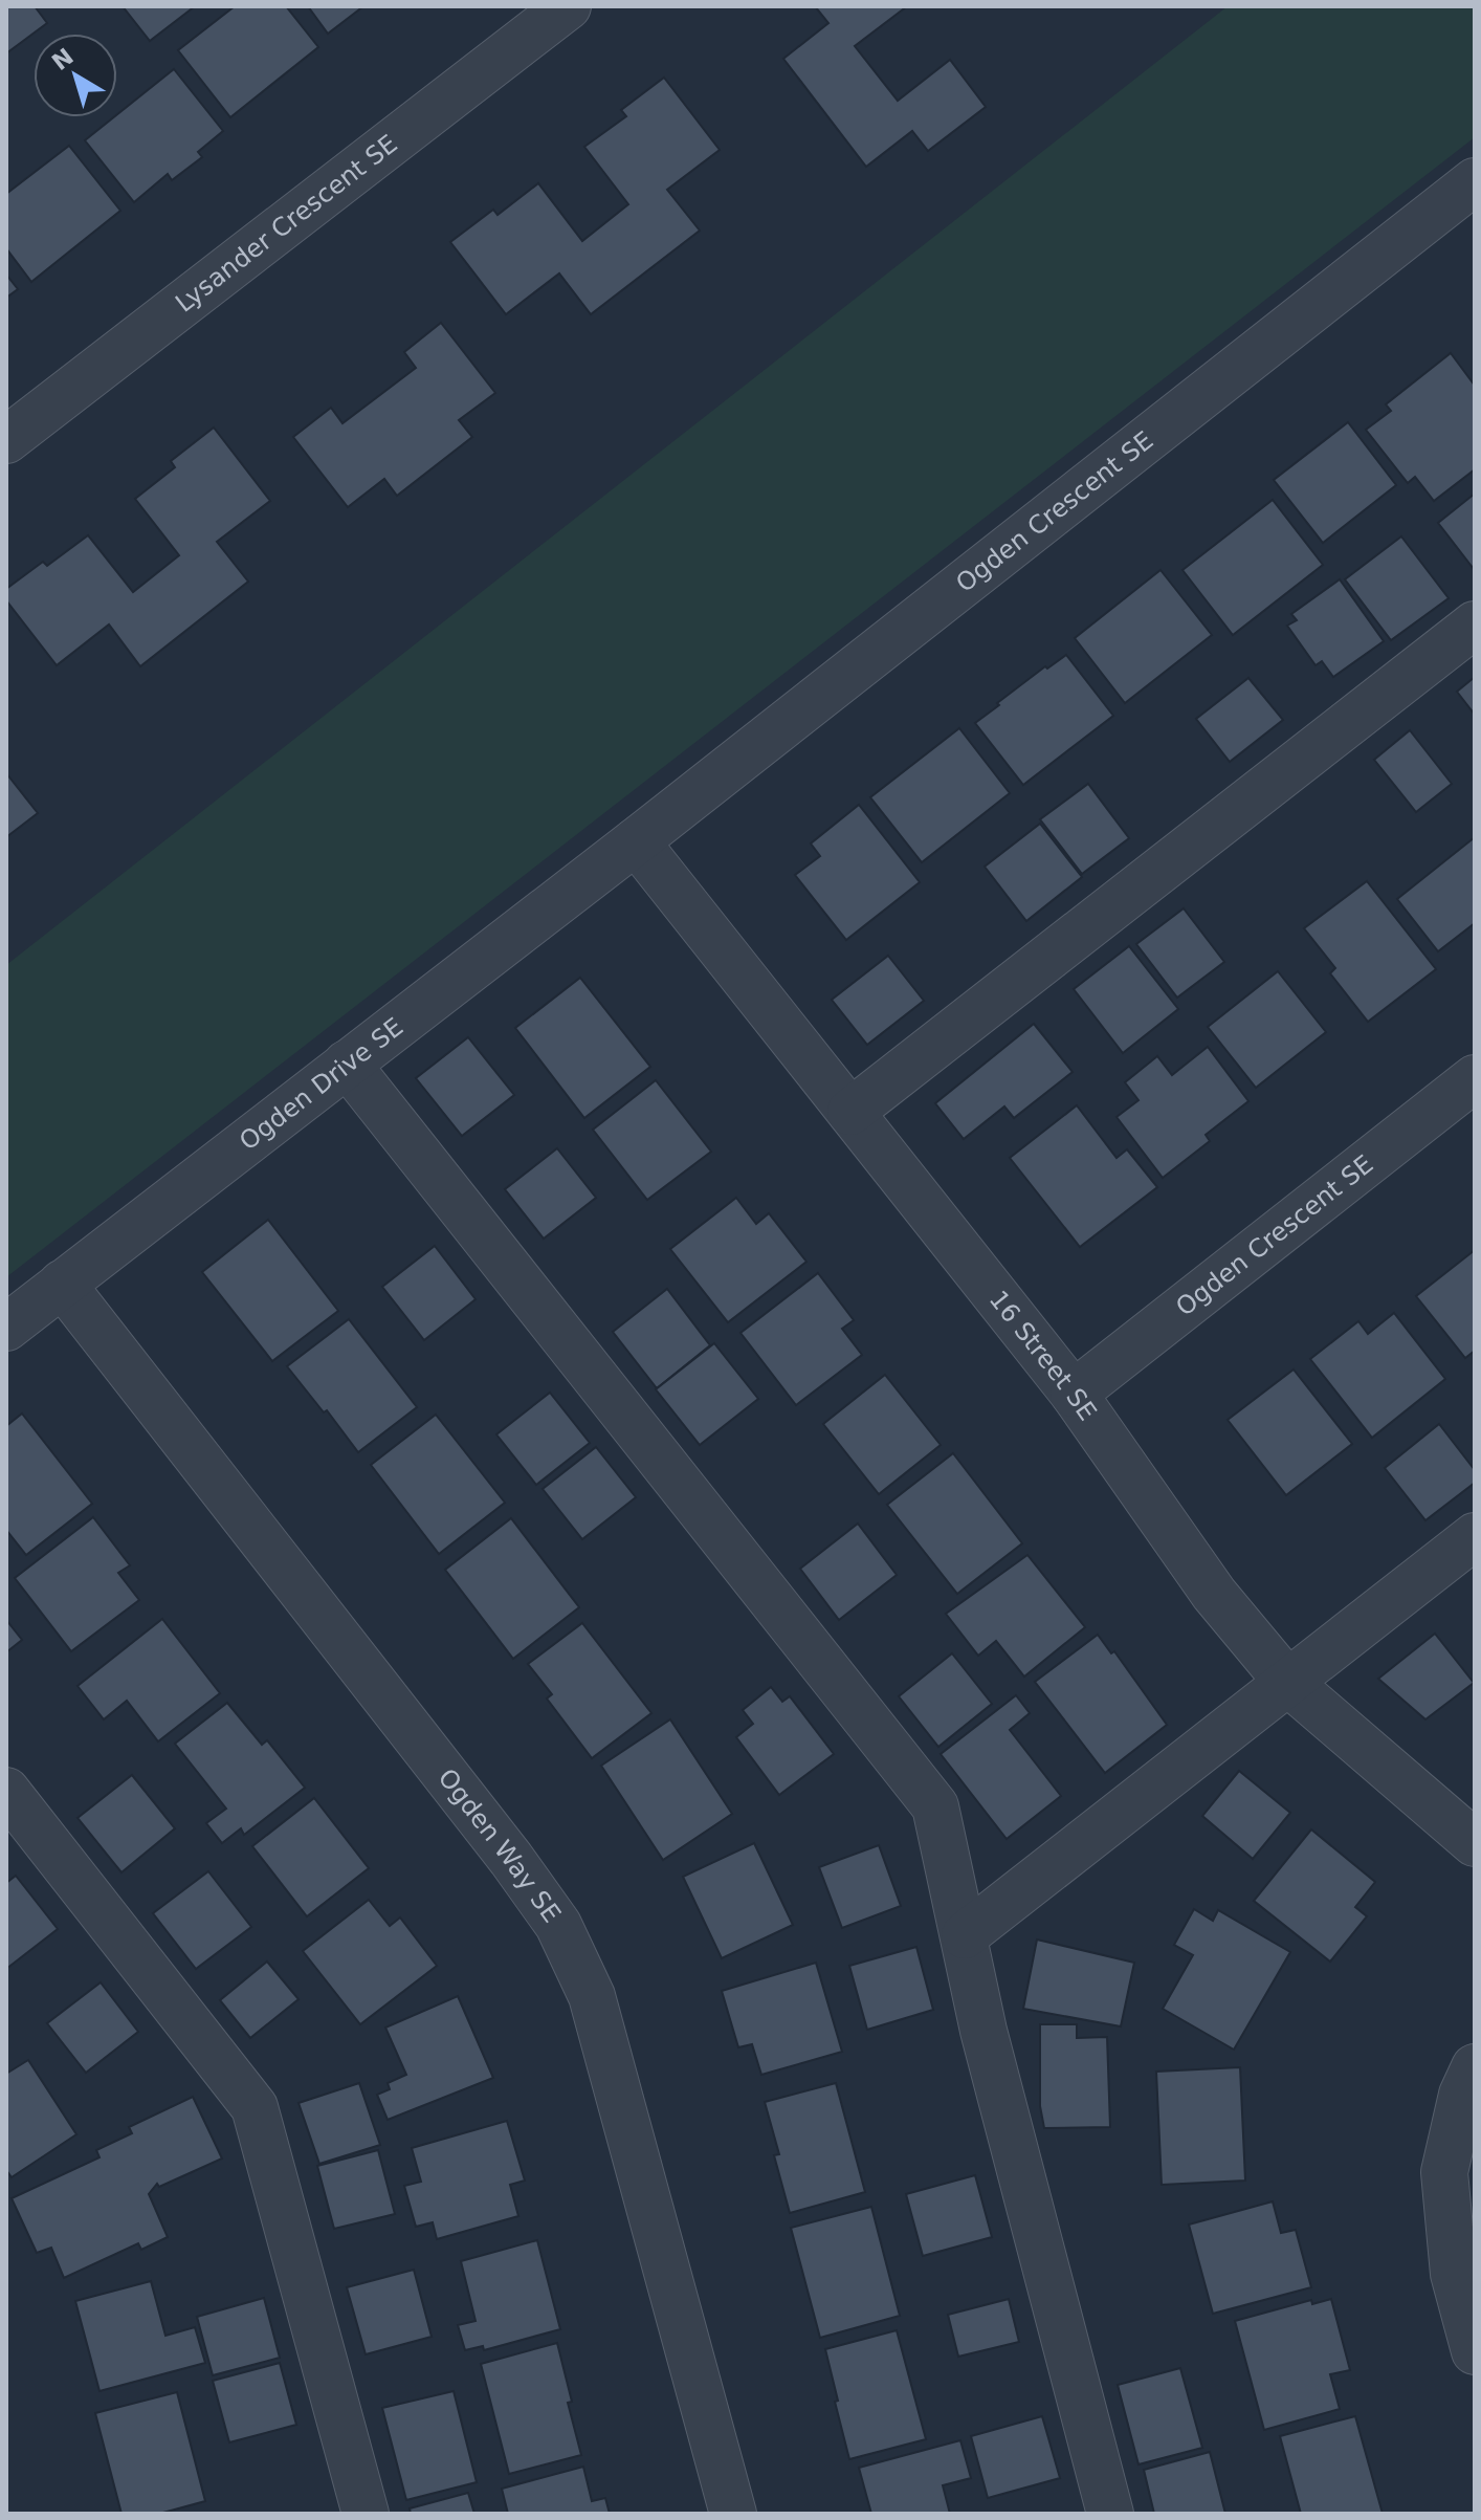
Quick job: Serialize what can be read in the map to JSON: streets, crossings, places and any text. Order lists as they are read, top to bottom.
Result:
{
  "streets": {
    "street": [
      "Lysander Crescent SE",
      "Ogden Crescent SE",
      "Ogden Drive SE",
      "16 Street SE",
      "Ogden Way SE"
    ]
  },
  "crossings": [
    ["Ogden Crescent SE", "Ogden Drive SE"],
    ["Ogden Crescent SE", "16 Street SE"],
    ["Ogden Drive SE", "16 Street SE"],
    ["Ogden Drive SE", "Ogden Way SE"]
  ],
  "north": "top left"
}
